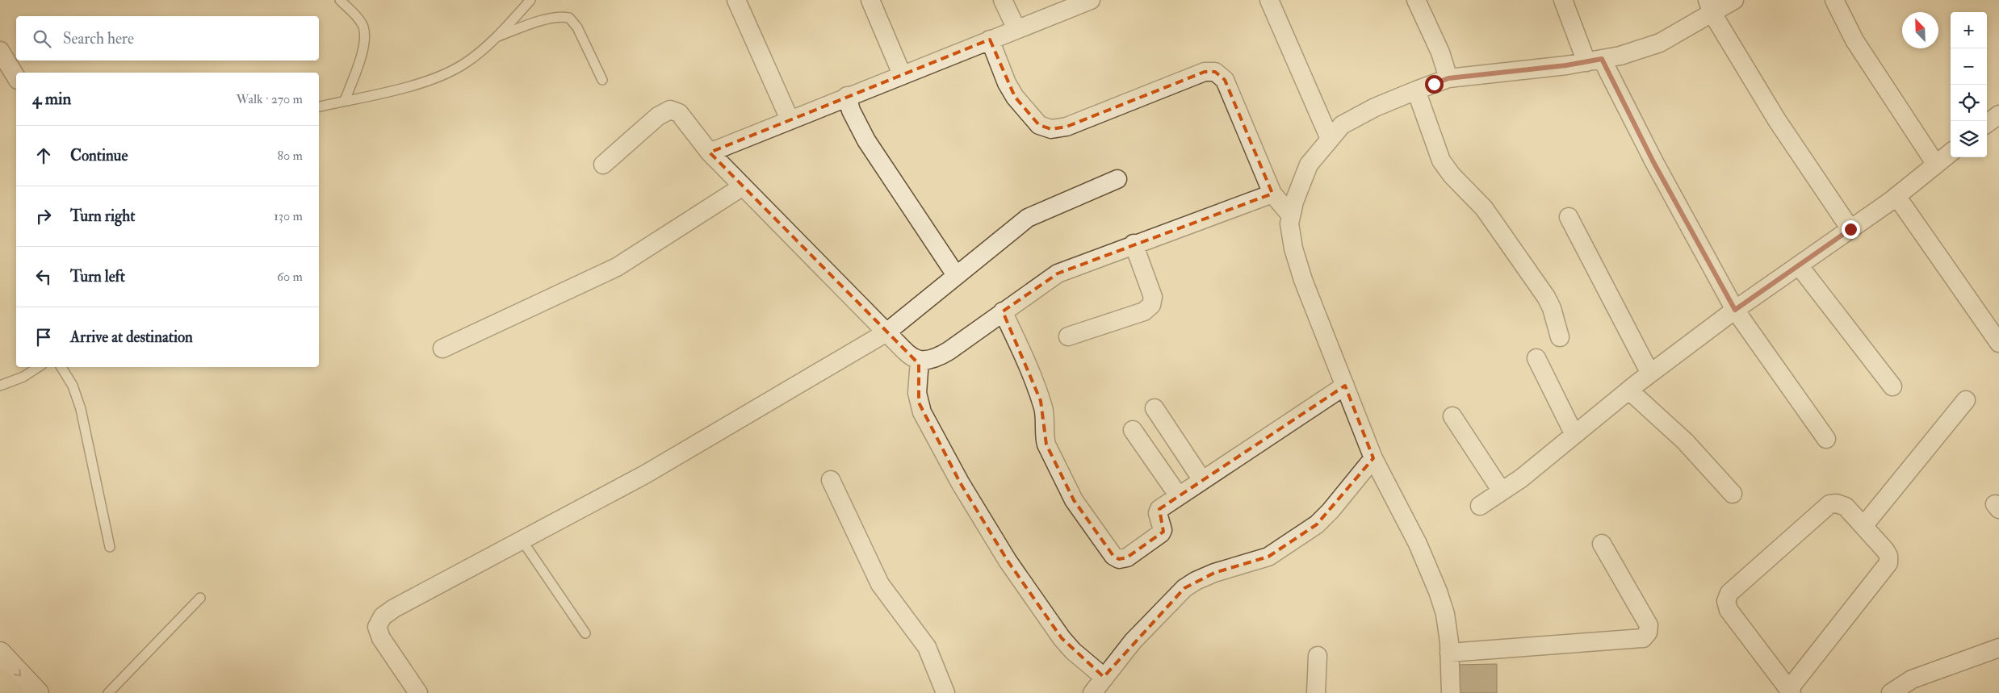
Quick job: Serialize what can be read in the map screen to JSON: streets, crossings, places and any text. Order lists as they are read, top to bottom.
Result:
{
  "north": "top left",
  "page": {
    "map_buttons": ["+", "−"],
    "search": "Search here",
    "heading": ["4 min", "Walk · 270 m"],
    "list": [
      ["Continue", "80 m"],
      ["Turn right", "130 m"],
      ["Turn left", "60 m"],
      "Arrive at destination"
    ]
  }
}
